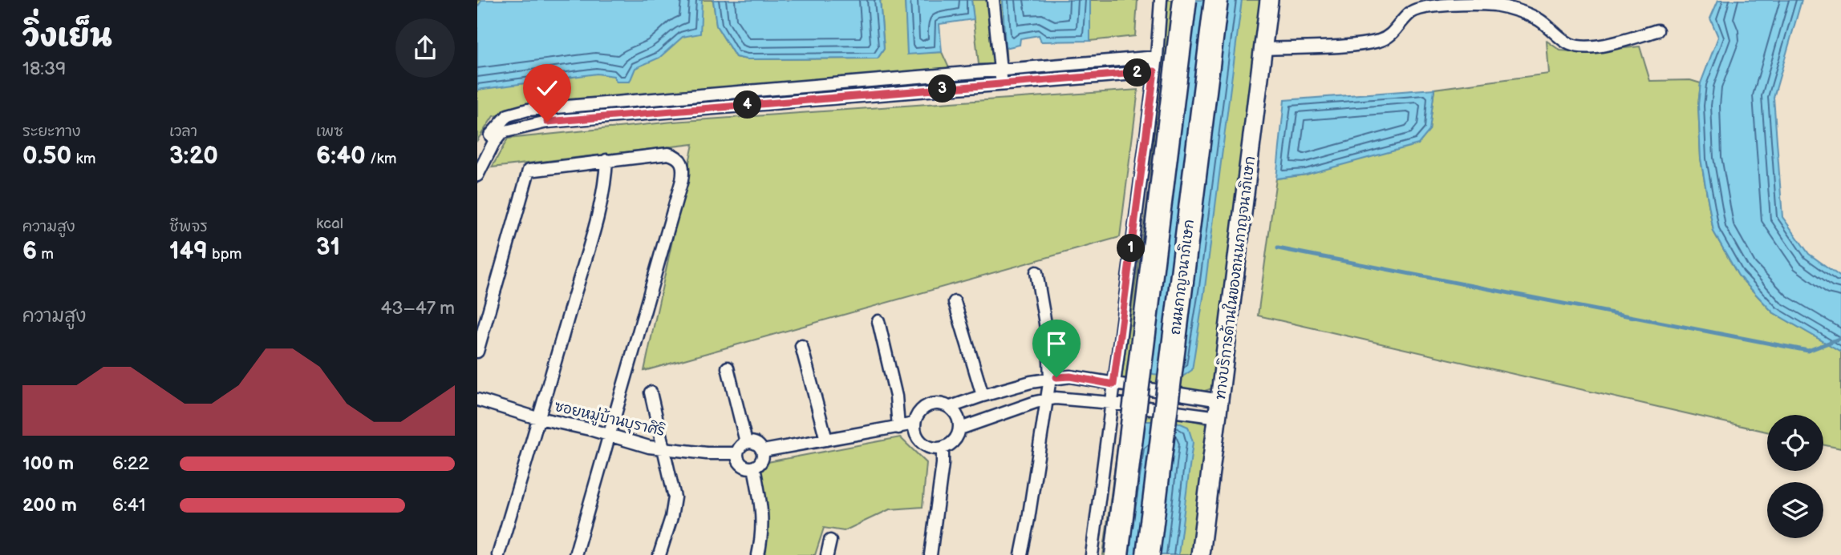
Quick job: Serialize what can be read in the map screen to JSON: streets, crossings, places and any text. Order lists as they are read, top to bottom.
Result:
{
  "streets": {
    "highway": ["ถนนกาญจนาภิเษก"],
    "main road": ["ทางบริการด้านในของถนนกาญจนาภิเษก"],
    "street": ["ซอยหมู่บ้านบุราศิริ"]
  },
  "page": {
    "heading": ["วิ่งเย็น", "18:39"],
    "pins": [
      "2",
      "3",
      "4",
      "1"
    ],
    "stats": [
      ["ระยะทาง", "0.50 km"],
      ["เวลา", "3:20"],
      ["เพซ", "6:40 /km"],
      ["ความสูง", "6 m"],
      ["ชีพจร", "149 bpm"],
      ["kcal", "31"]
    ],
    "chart": ["ความสูง", "43–47 m"],
    "list": [
      {
        "name": "100 m",
        "note": "6:22"
      },
      {
        "name": "200 m",
        "note": "6:41"
      }
    ]
  }
}
